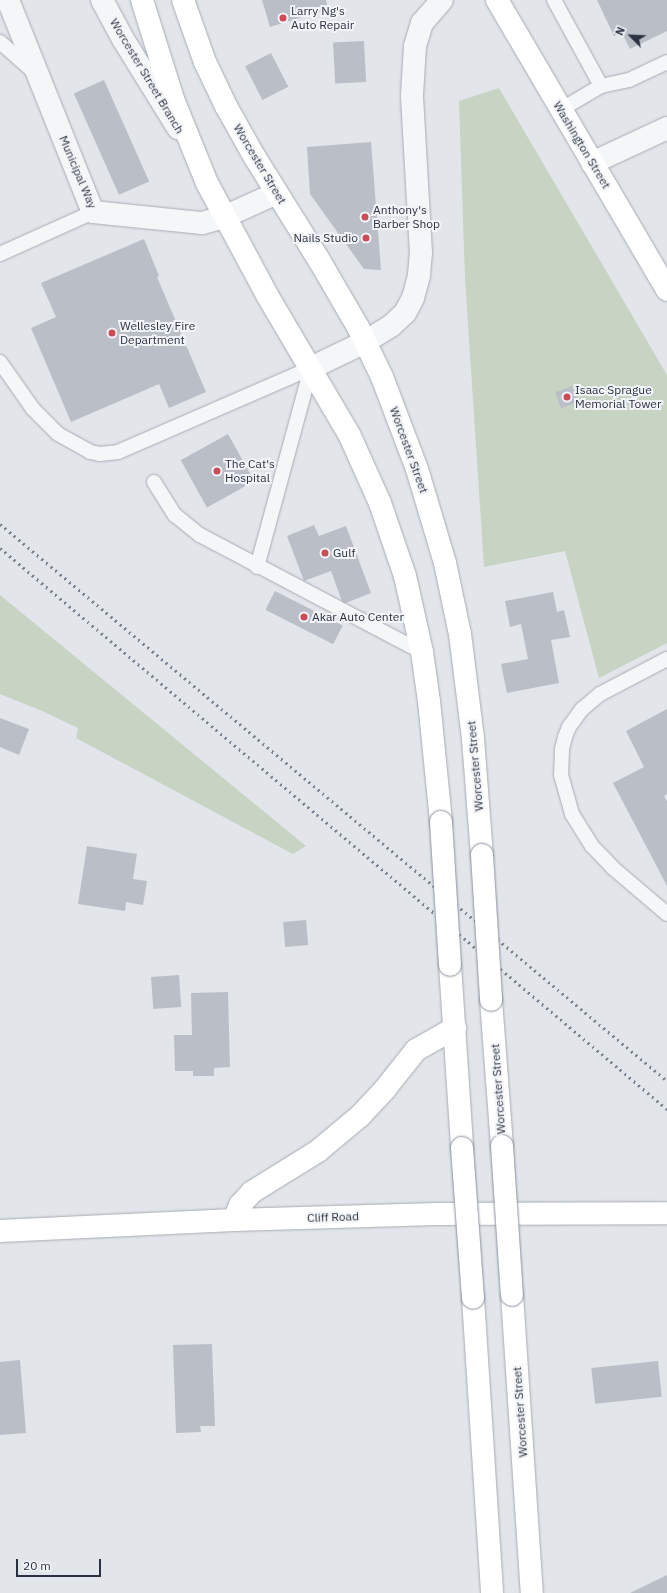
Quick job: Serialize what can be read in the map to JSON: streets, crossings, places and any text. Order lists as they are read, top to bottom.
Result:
{
  "streets": {
    "main road": ["Washington Street", "Worcester Street", "Cliff Road"],
    "street": ["Worcester Street Branch", "Municipal Way"]
  },
  "crossings": [
    ["Worcester Street", "Municipal Way"]
  ],
  "places": [
    "Larry Ng's Auto Repair",
    "Anthony's Barber Shop",
    "Nails Studio",
    "Wellesley Fire Department",
    "Isaac Sprague Memorial Tower",
    "The Cat's Hospital",
    "Gulf",
    "Akar Auto Center"
  ],
  "scale_bar": "20 m",
  "north": "top left"
}
